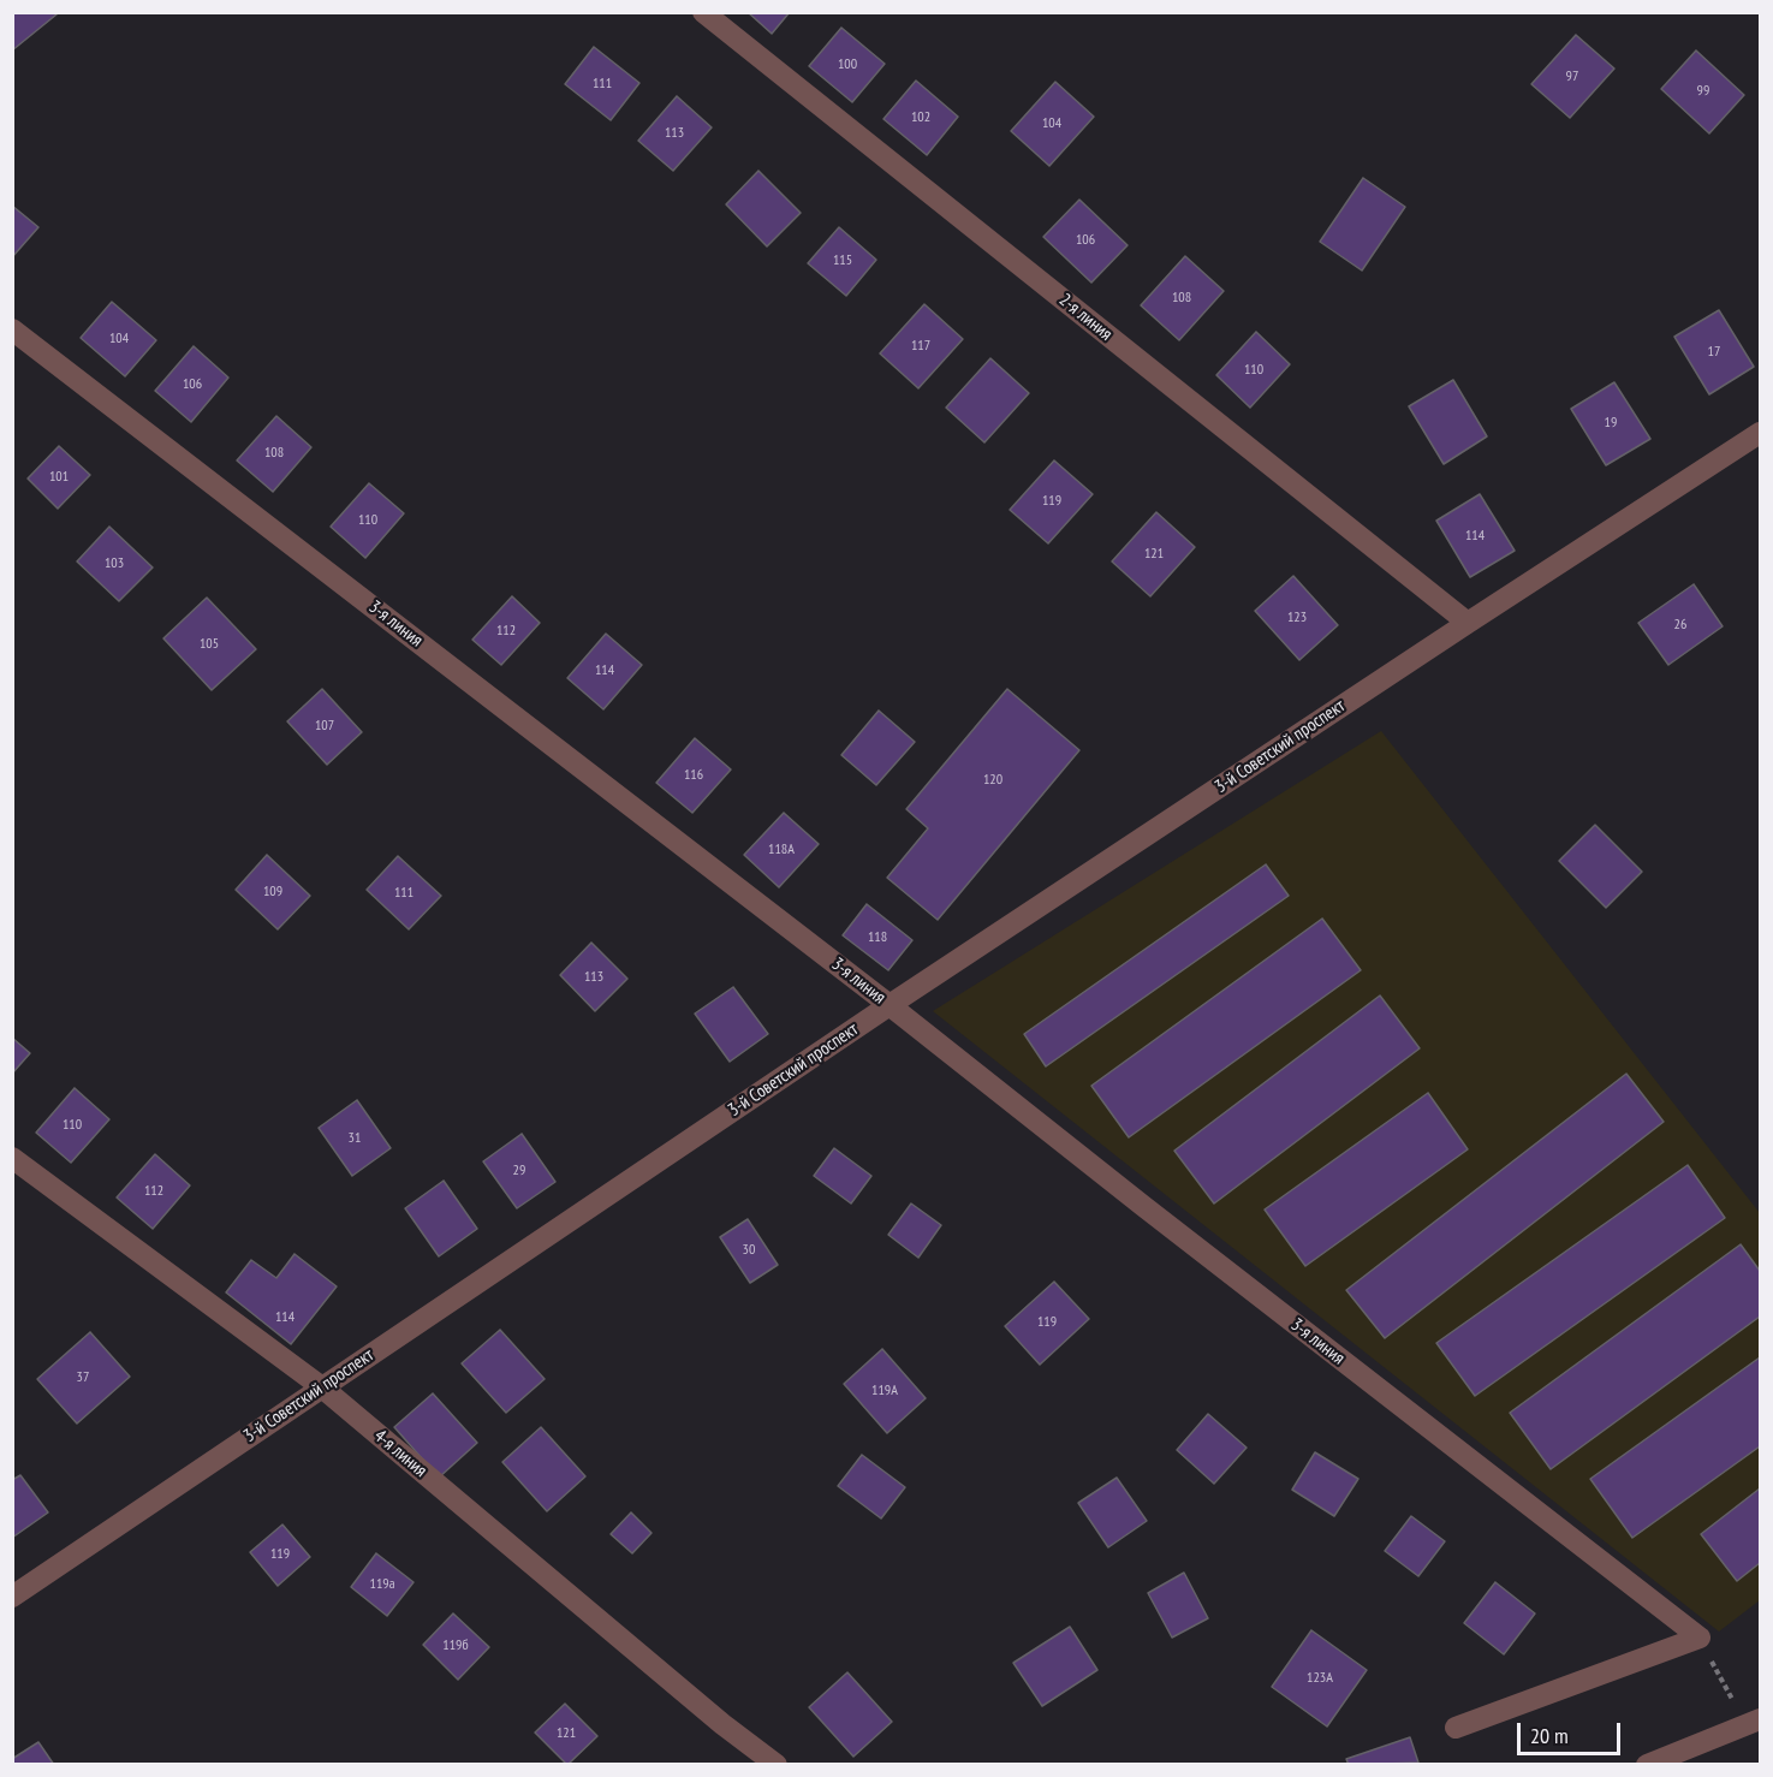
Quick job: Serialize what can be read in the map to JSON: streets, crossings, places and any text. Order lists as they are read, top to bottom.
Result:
{
  "streets": {
    "street": [
      "2-я линия",
      "3-я линия",
      "3-й Советский проспект",
      "4-я линия"
    ]
  },
  "crossings": [
    ["2-я линия", "3-й Советский проспект"],
    ["3-я линия", "3-й Советский проспект"],
    ["3-й Советский проспект", "4-я линия"]
  ],
  "house_numbers": [
    "100",
    "97",
    "111",
    "99",
    "102",
    "104",
    "113",
    "106",
    "115",
    "108",
    "104",
    "117",
    "17",
    "110",
    "106",
    "19",
    "108",
    "101",
    "119",
    "110",
    "114",
    "121",
    "103",
    "123",
    "26",
    "112",
    "105",
    "114",
    "107",
    "116",
    "120",
    "118А",
    "109",
    "111",
    "118",
    "113",
    "110",
    "31",
    "29",
    "112",
    "30",
    "114",
    "119",
    "37",
    "119А",
    "119",
    "119а",
    "119б",
    "123А",
    "121"
  ],
  "scale_bar": "20 m"
}
